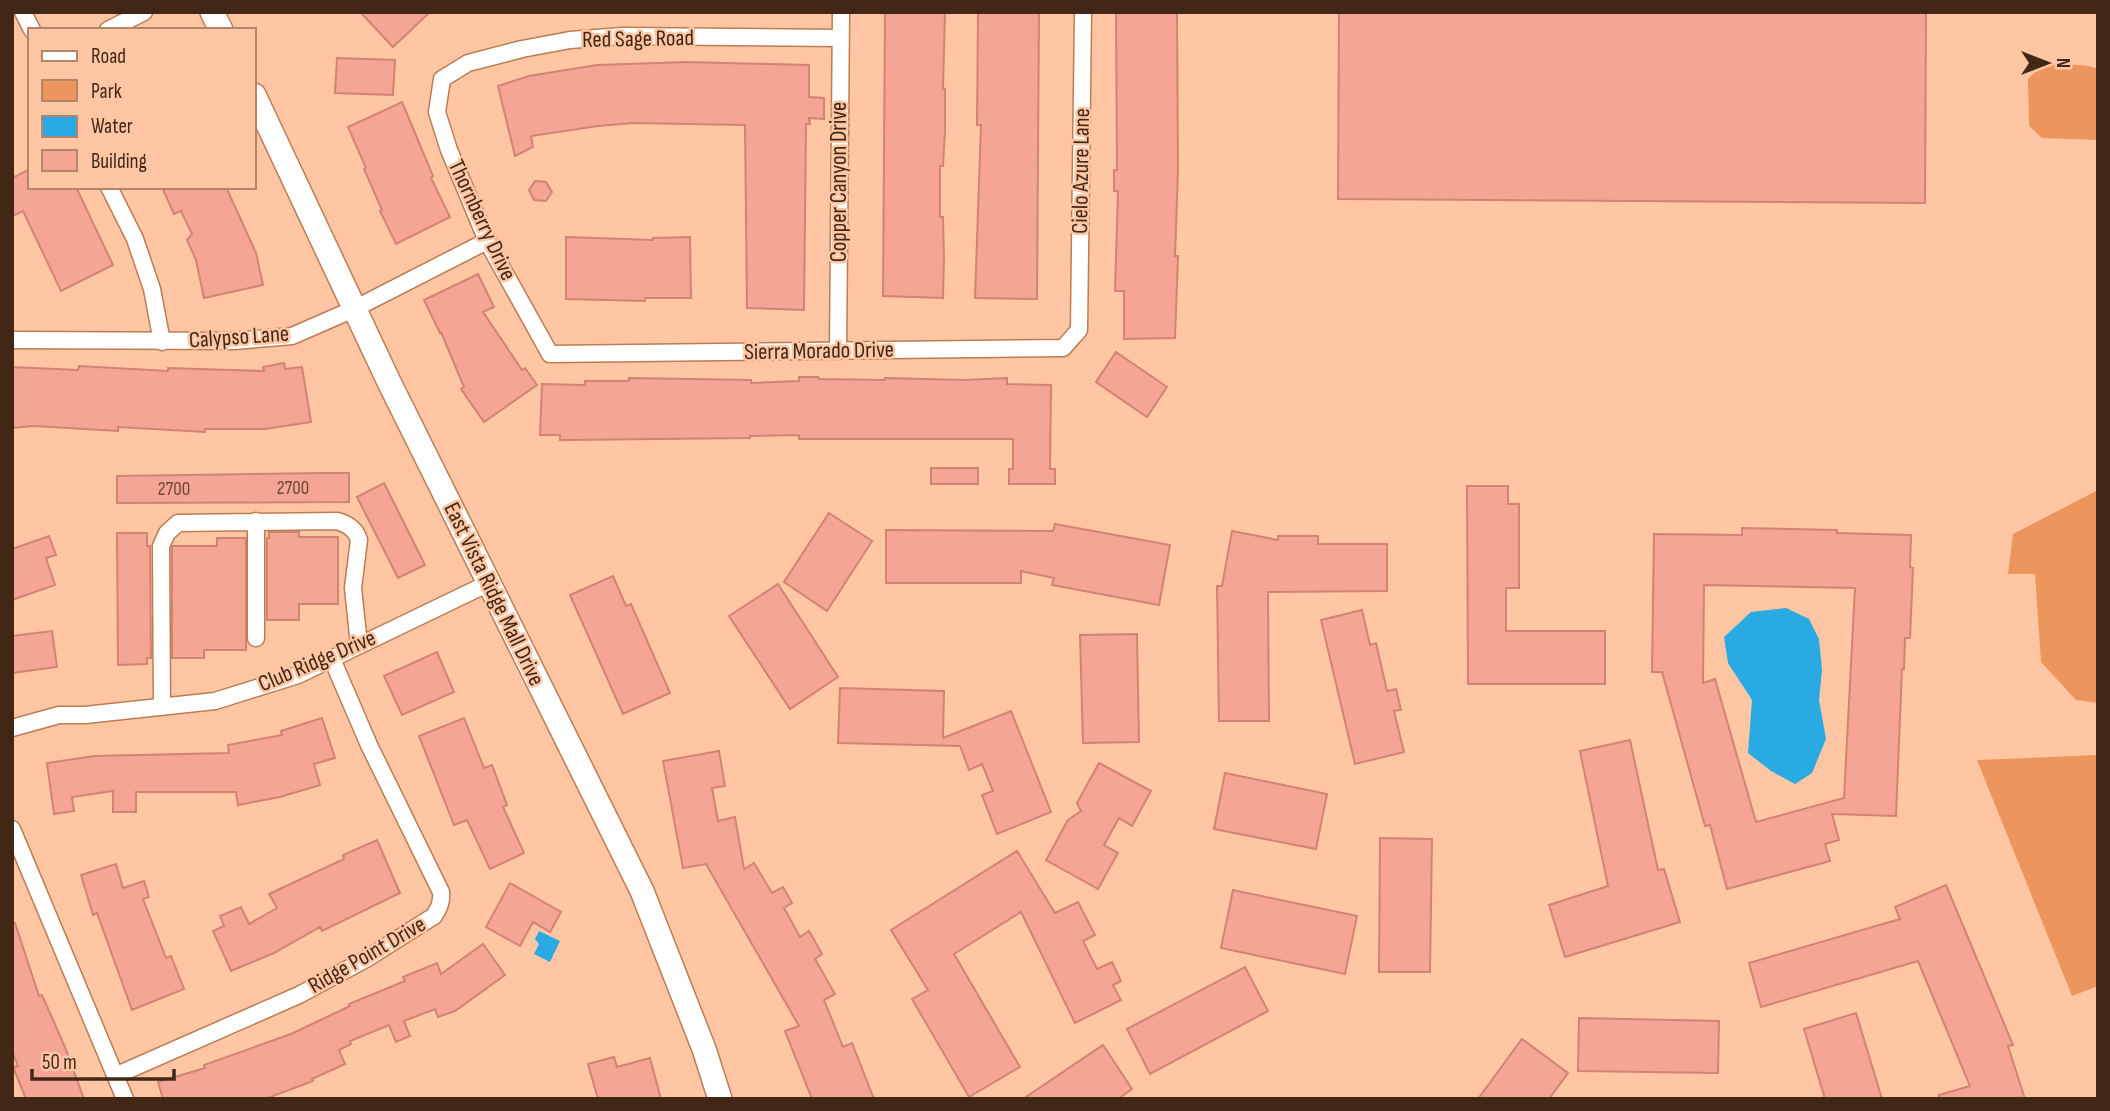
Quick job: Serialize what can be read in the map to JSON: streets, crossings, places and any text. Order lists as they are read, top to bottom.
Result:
{
  "streets": {
    "main road": ["East Vista Ridge Mall Drive"],
    "street": [
      "Red Sage Road",
      "Cielo Azure Lane",
      "Copper Canyon Drive",
      "Thornberry Drive",
      "Calypso Lane",
      "Sierra Morado Drive",
      "Club Ridge Drive",
      "Ridge Point Drive"
    ]
  },
  "crossings": [
    ["Red Sage Road", "Copper Canyon Drive"],
    ["Red Sage Road", "Thornberry Drive"],
    ["Cielo Azure Lane", "Sierra Morado Drive"],
    ["Copper Canyon Drive", "Sierra Morado Drive"],
    ["Thornberry Drive", "Calypso Lane"],
    ["Thornberry Drive", "Sierra Morado Drive"],
    ["Calypso Lane", "East Vista Ridge Mall Drive"],
    ["East Vista Ridge Mall Drive", "Club Ridge Drive"],
    ["Club Ridge Drive", "Ridge Point Drive"]
  ],
  "house_numbers": ["2700", "2700"],
  "legend": [
    "Road",
    "Park",
    "Water",
    "Building"
  ],
  "scale_bar": "50 m",
  "north": "right"
}
